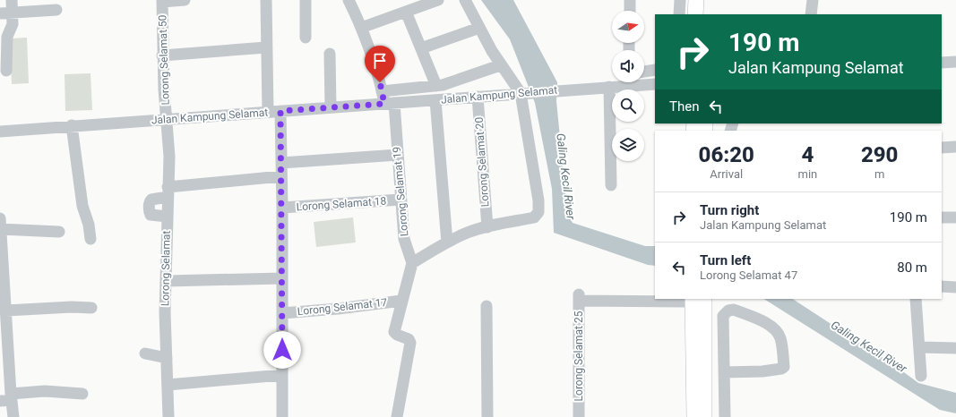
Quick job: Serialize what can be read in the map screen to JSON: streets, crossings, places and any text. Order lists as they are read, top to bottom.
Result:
{
  "streets": {
    "street": [
      "Lorong Selamat 50",
      "Jalan Kampung Selamat",
      "Lorong Selamat 20",
      "Lorong Selamat 19",
      "Lorong Selamat 18",
      "Lorong Selamat",
      "Lorong Selamat 17",
      "Lorong Selamat 25"
    ]
  },
  "crossings": [
    ["Lorong Selamat 50", "Jalan Kampung Selamat"],
    ["Lorong Selamat 50", "Lorong Selamat"],
    ["Jalan Kampung Selamat", "Lorong Selamat 20"],
    ["Jalan Kampung Selamat", "Lorong Selamat 19"],
    ["Jalan Kampung Selamat", "Lorong Selamat"],
    ["Lorong Selamat 19", "Lorong Selamat 18"]
  ],
  "water": ["Galing Kecil River"],
  "north": "right",
  "page": {
    "turn": ["190 m", "Jalan Kampung Selamat"],
    "then": "Then",
    "eta": [
      "06:20",
      "Arrival",
      "4",
      "min",
      "290",
      "m"
    ],
    "list": [
      {
        "name": "Turn right",
        "note": "Jalan Kampung Selamat",
        "value": "190 m"
      },
      {
        "name": "Turn left",
        "note": "Lorong Selamat 47",
        "value": "80 m"
      }
    ]
  }
}
